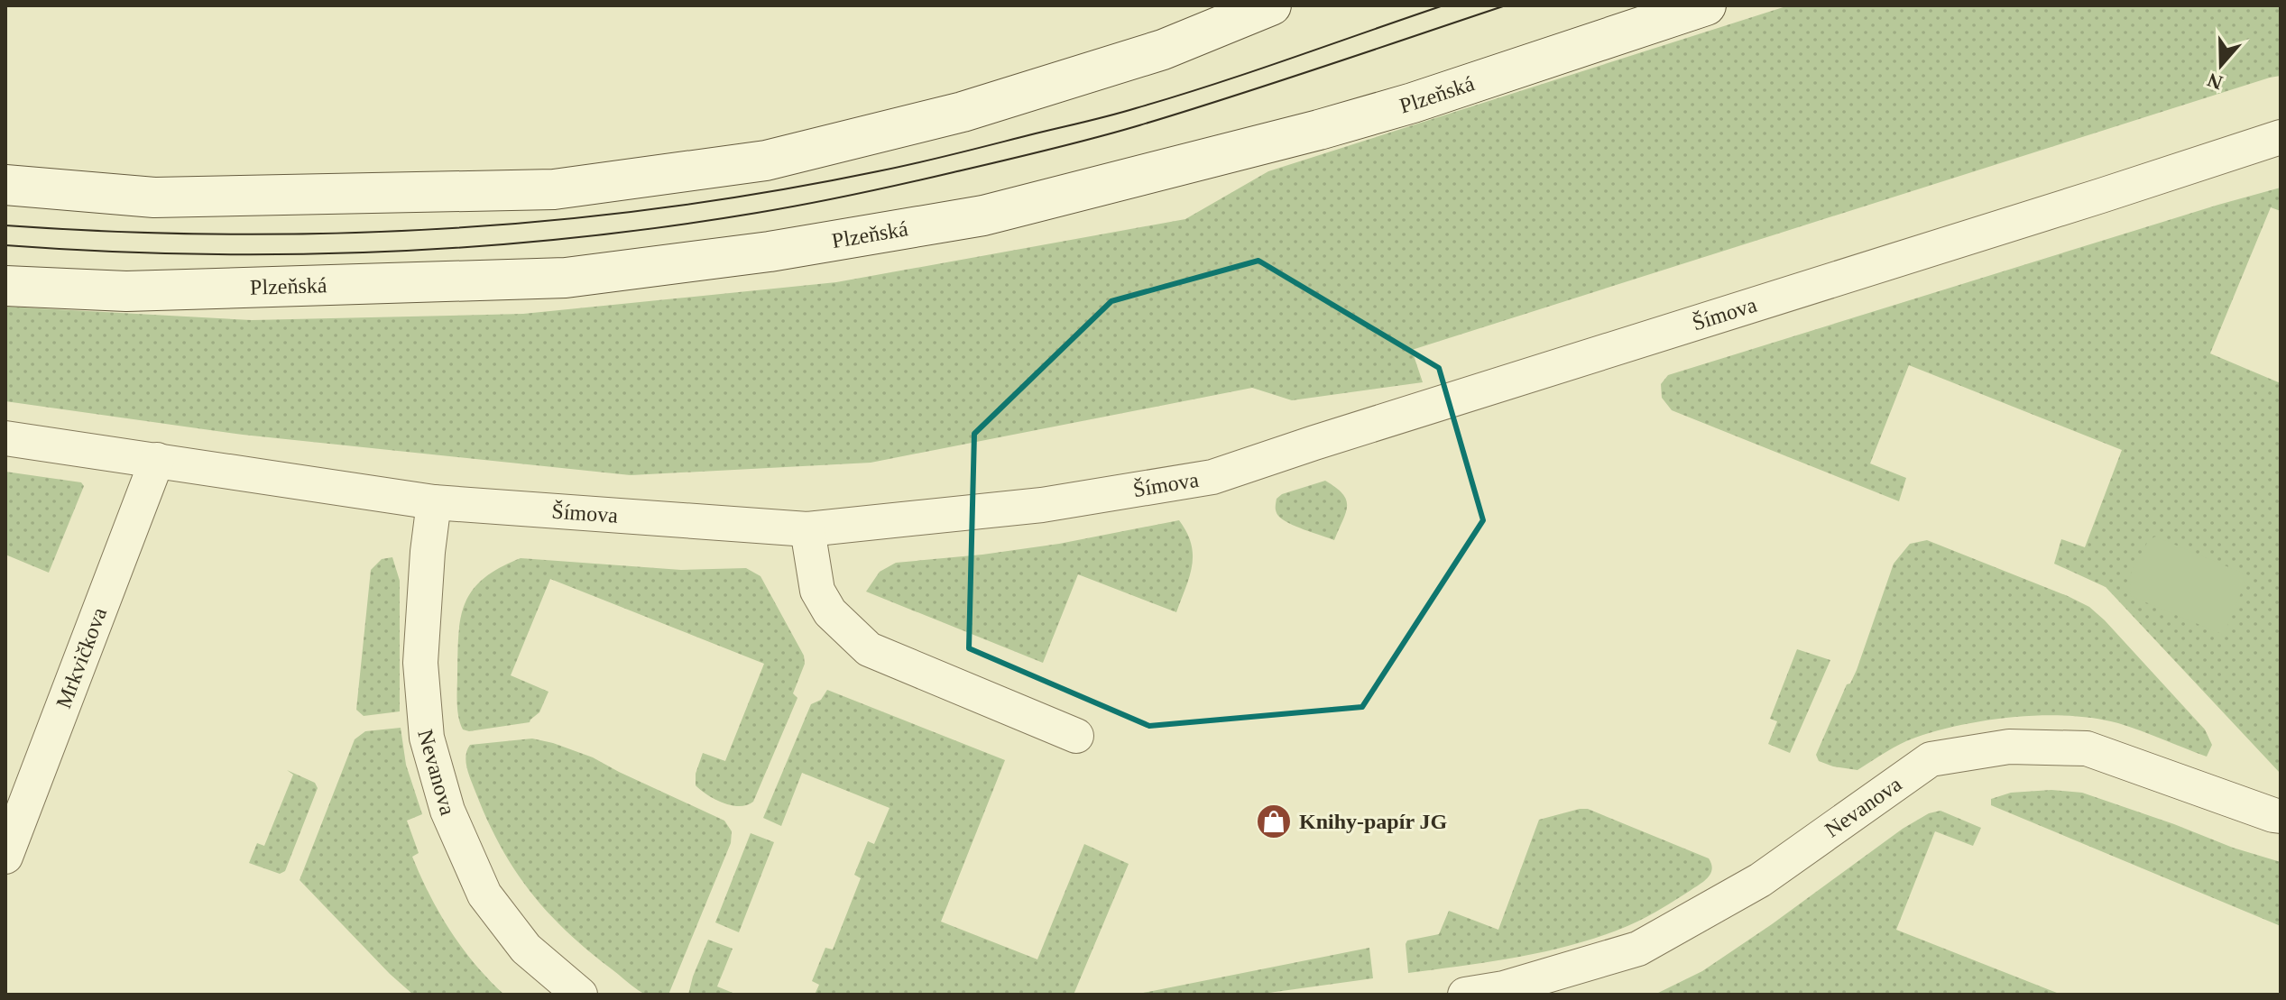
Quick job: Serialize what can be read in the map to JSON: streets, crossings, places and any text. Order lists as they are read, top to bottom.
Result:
{
  "streets": {
    "main road": ["Plzeňská"],
    "street": ["Šímova", "Mrkvičkova", "Nevanova"]
  },
  "crossings": [
    ["Šímova", "Mrkvičkova"],
    ["Šímova", "Nevanova"]
  ],
  "places": {
    "shop": ["Knihy-papír JG"]
  },
  "north": "bottom"
}
